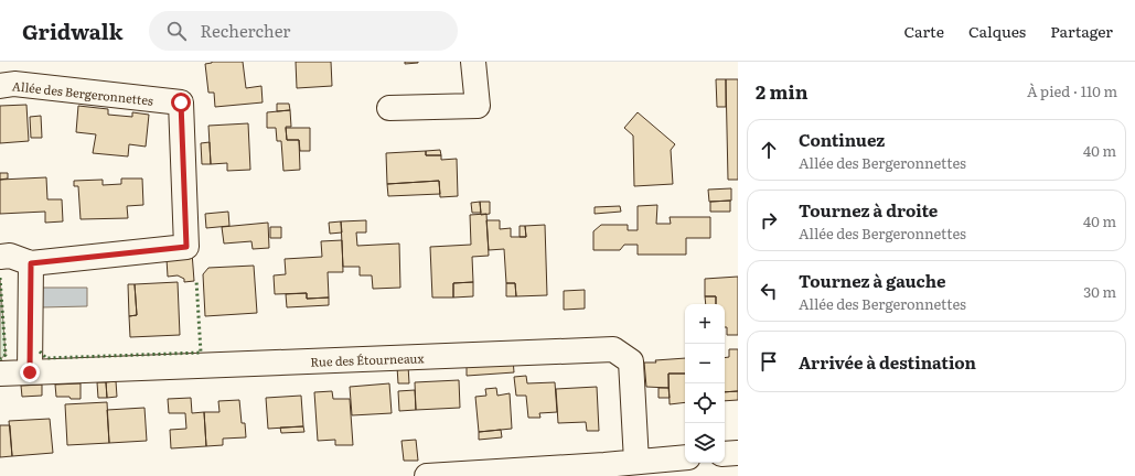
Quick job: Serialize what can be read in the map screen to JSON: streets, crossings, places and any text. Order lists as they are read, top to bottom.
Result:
{
  "streets": {
    "street": ["Allée des Bergeronnettes", "Rue des Étourneaux"]
  },
  "page": {
    "header": "Gridwalk",
    "search": "Rechercher",
    "nav": ["Carte", "Calques", "Partager"],
    "heading": ["2 min", "À pied · 110 m"],
    "list": [
      ["Continuez", "Allée des Bergeronnettes", "40 m"],
      ["Tournez à droite", "Allée des Bergeronnettes", "40 m"],
      ["Tournez à gauche", "Allée des Bergeronnettes", "30 m"],
      "Arrivée à destination"
    ],
    "map_buttons": ["+", "−"]
  }
}
